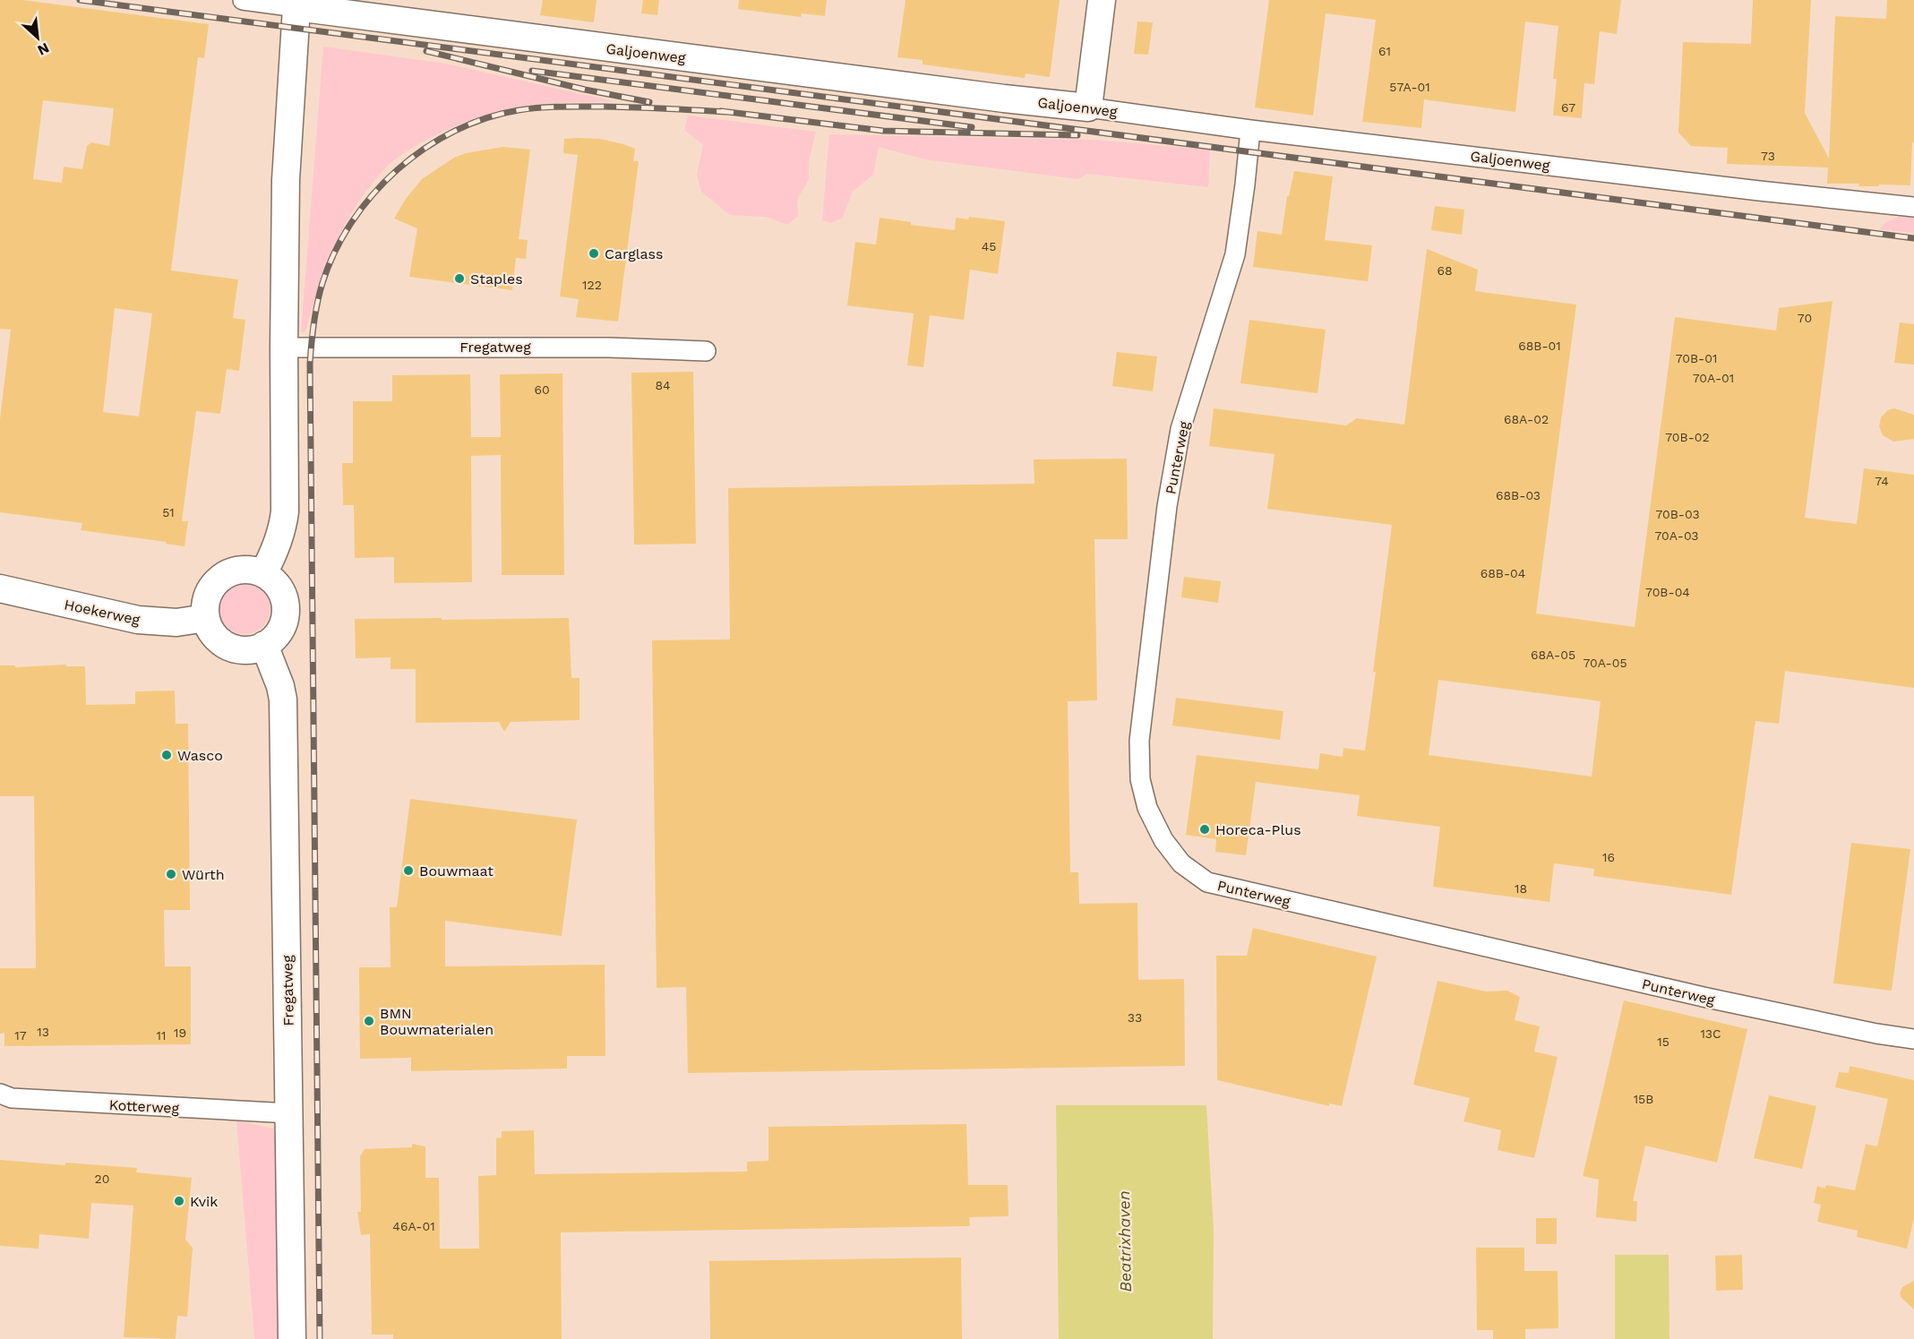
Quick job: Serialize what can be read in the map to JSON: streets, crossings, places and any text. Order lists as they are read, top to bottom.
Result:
{
  "streets": {
    "street": [
      "Galjoenweg",
      "Fregatweg",
      "Punterweg",
      "Hoekerweg",
      "Kotterweg"
    ]
  },
  "crossings": [
    ["Galjoenweg", "Punterweg"],
    ["Fregatweg", "Hoekerweg"],
    ["Fregatweg", "Kotterweg"]
  ],
  "water": ["Beatrixhaven"],
  "places": [
    "Carglass",
    "Staples",
    "Wasco",
    "Horeca-Plus",
    "Bouwmaat",
    "Würth",
    "BMN Bouwmaterialen",
    "Kvik"
  ],
  "house_numbers": [
    "61",
    "57A-01",
    "67",
    "73",
    "45",
    "68",
    "122",
    "70",
    "68B-01",
    "70B-01",
    "70A-01",
    "84",
    "60",
    "68A-02",
    "70B-02",
    "74",
    "68B-03",
    "51",
    "70B-03",
    "70A-03",
    "68B-04",
    "70B-04",
    "68A-05",
    "70A-05",
    "16",
    "18",
    "33",
    "13",
    "19",
    "13C",
    "17",
    "11",
    "15",
    "15B",
    "20",
    "46A-01"
  ],
  "north": "bottom right"
}
